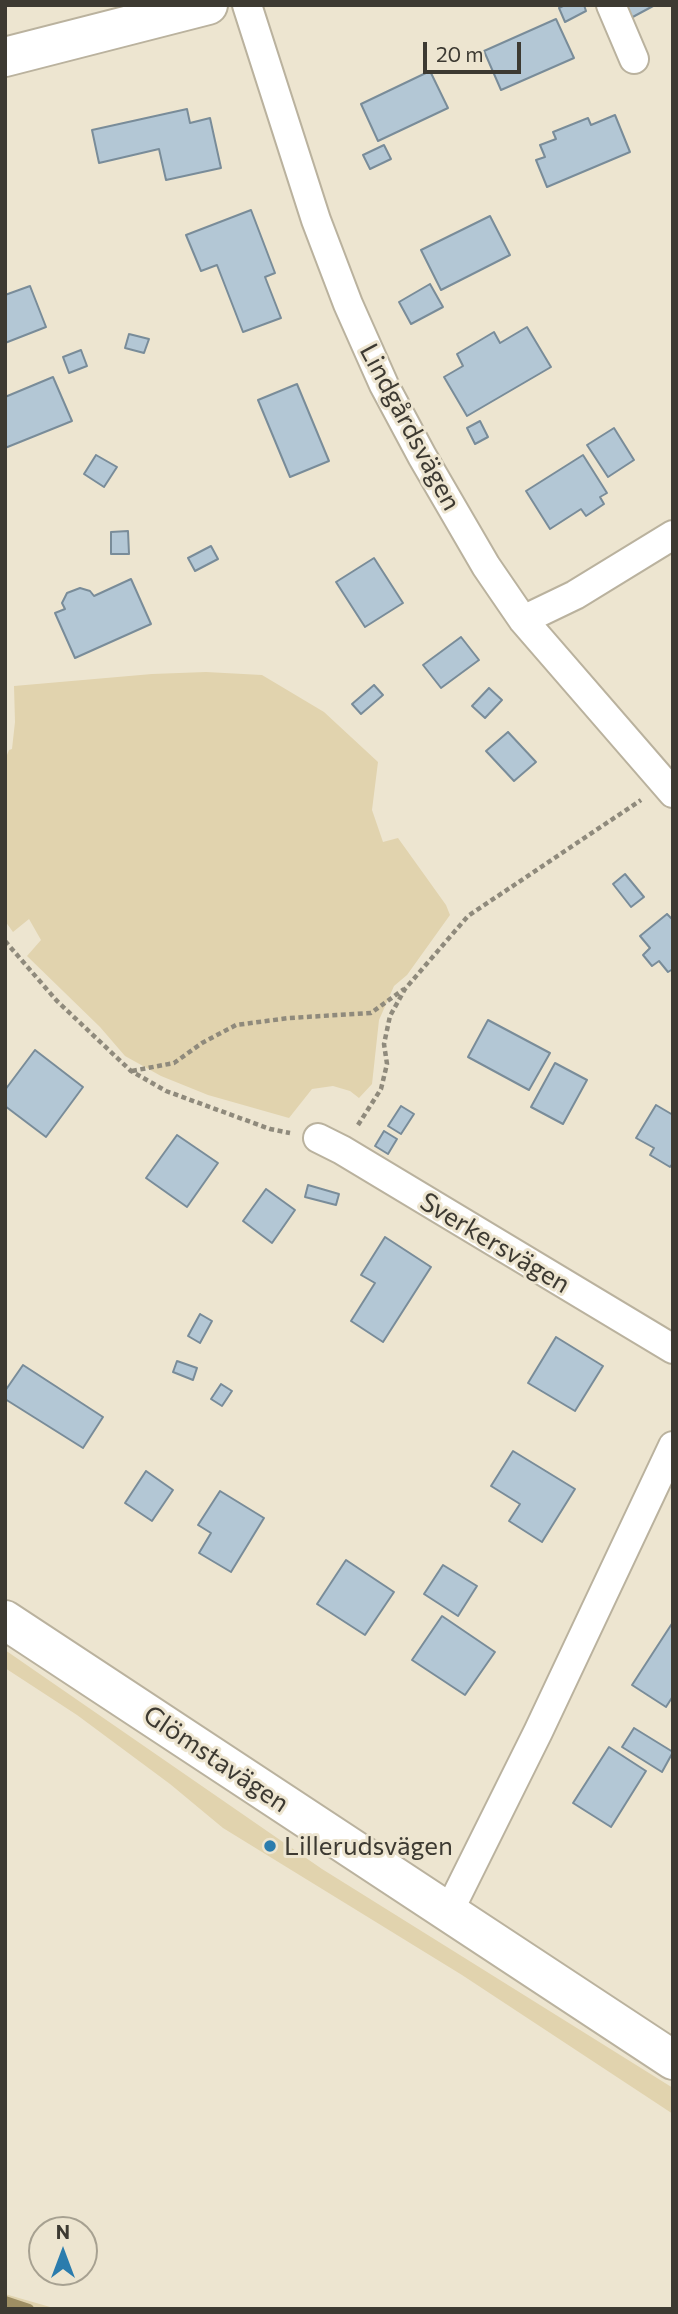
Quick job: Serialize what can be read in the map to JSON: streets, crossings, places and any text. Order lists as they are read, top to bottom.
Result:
{
  "streets": {
    "main road": ["Glömstavägen"],
    "street": ["Lindgårdsvägen", "Sverkersvägen"]
  },
  "places": ["Lillerudsvägen"],
  "scale_bar": "20 m",
  "north": "top"
}
